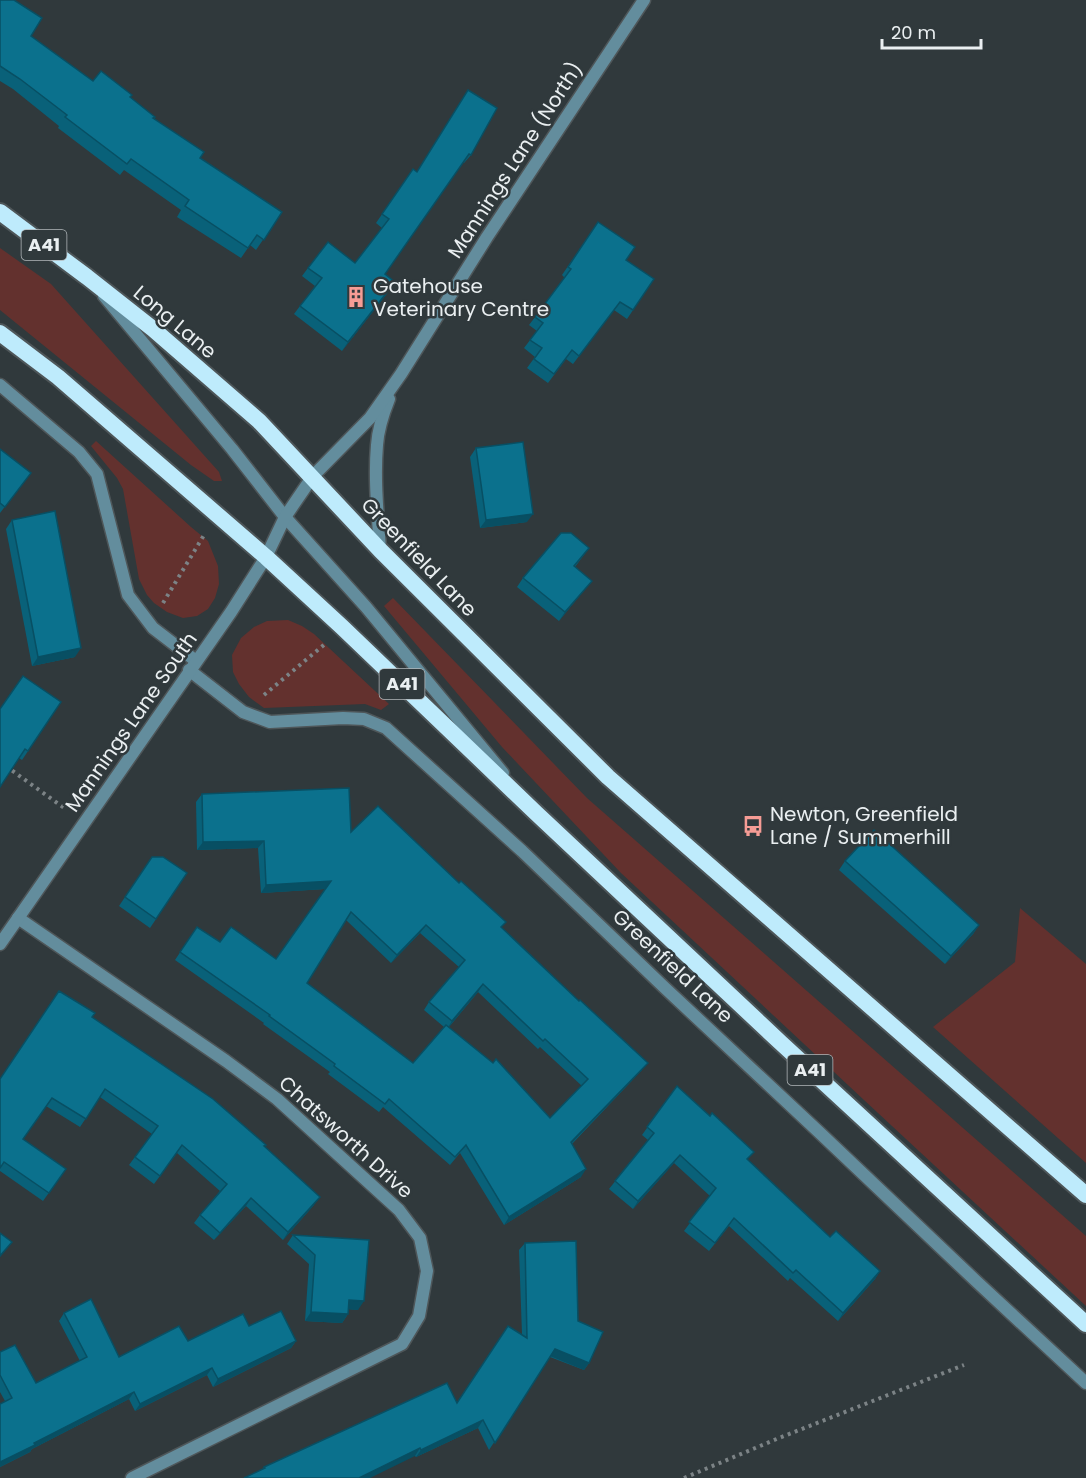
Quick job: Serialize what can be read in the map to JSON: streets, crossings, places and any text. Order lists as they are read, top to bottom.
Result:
{
  "streets": {
    "highway": ["A41", "Long Lane", "Greenfield Lane"],
    "street": ["Mannings Lane (North)", "Mannings Lane South", "Chatsworth Drive"]
  },
  "crossings": [
    ["Mannings Lane (North)", "Long Lane"],
    ["Mannings Lane (North)", "Greenfield Lane"],
    ["Mannings Lane (North)", "Mannings Lane South"],
    ["A41", "Greenfield Lane"],
    ["A41", "Mannings Lane South"],
    ["Long Lane", "Greenfield Lane"],
    ["Greenfield Lane", "Mannings Lane South"],
    ["Mannings Lane South", "Chatsworth Drive"]
  ],
  "places": {
    "building": ["Gatehouse Veterinary Centre"],
    "bus stop": ["Newton, Greenfield Lane / Summerhill"]
  },
  "scale_bar": "20 m"
}
